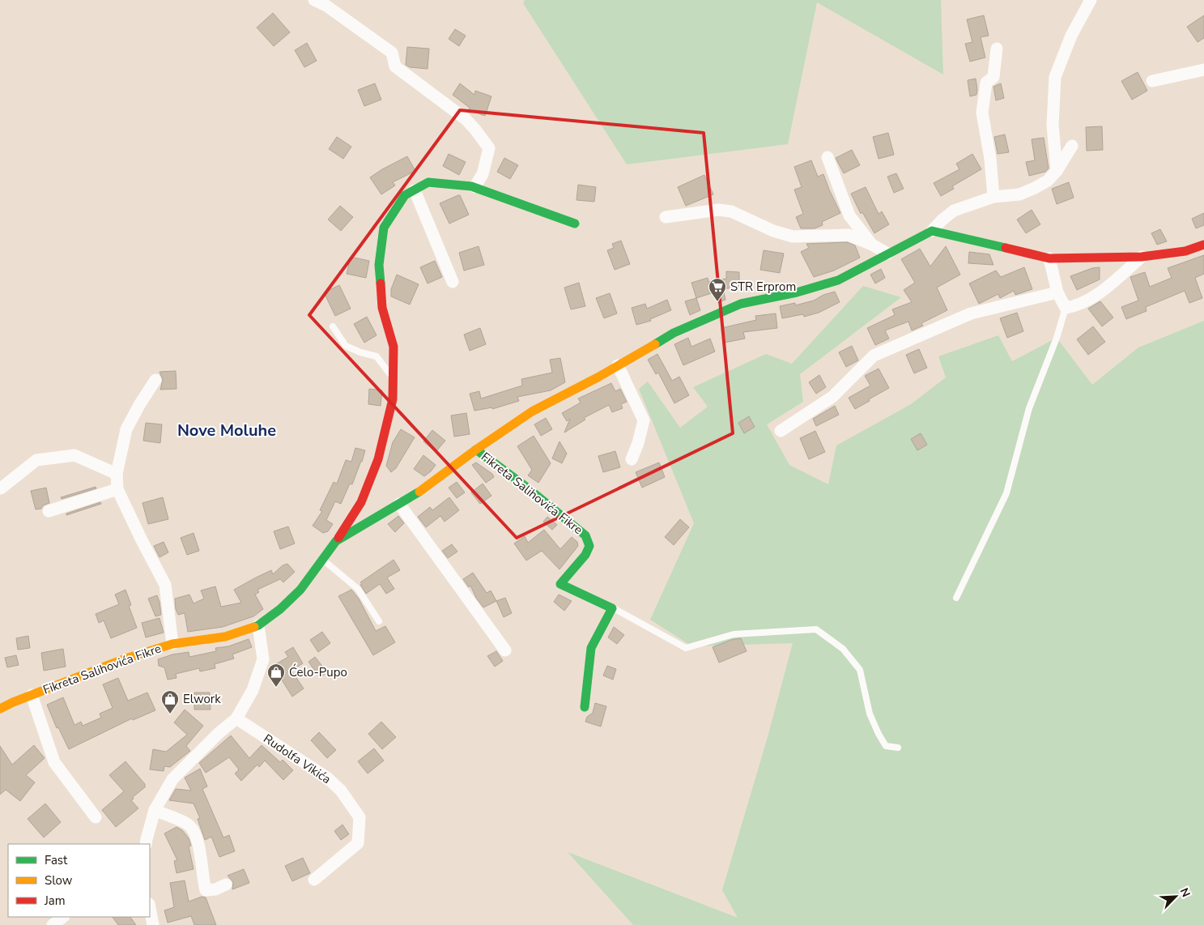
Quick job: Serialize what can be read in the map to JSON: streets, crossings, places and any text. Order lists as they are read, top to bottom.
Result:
{
  "streets": {
    "street": ["Fikreta Salihovića Fikre", "Rudolfa Vikića"]
  },
  "districts": ["Nove Moluhe"],
  "places": {
    "supermarket": ["STR Erprom"],
    "shop": ["Ćelo-Pupo", "Elwork"]
  },
  "legend": ["Fast", "Slow", "Jam"],
  "north": "top right"
}
